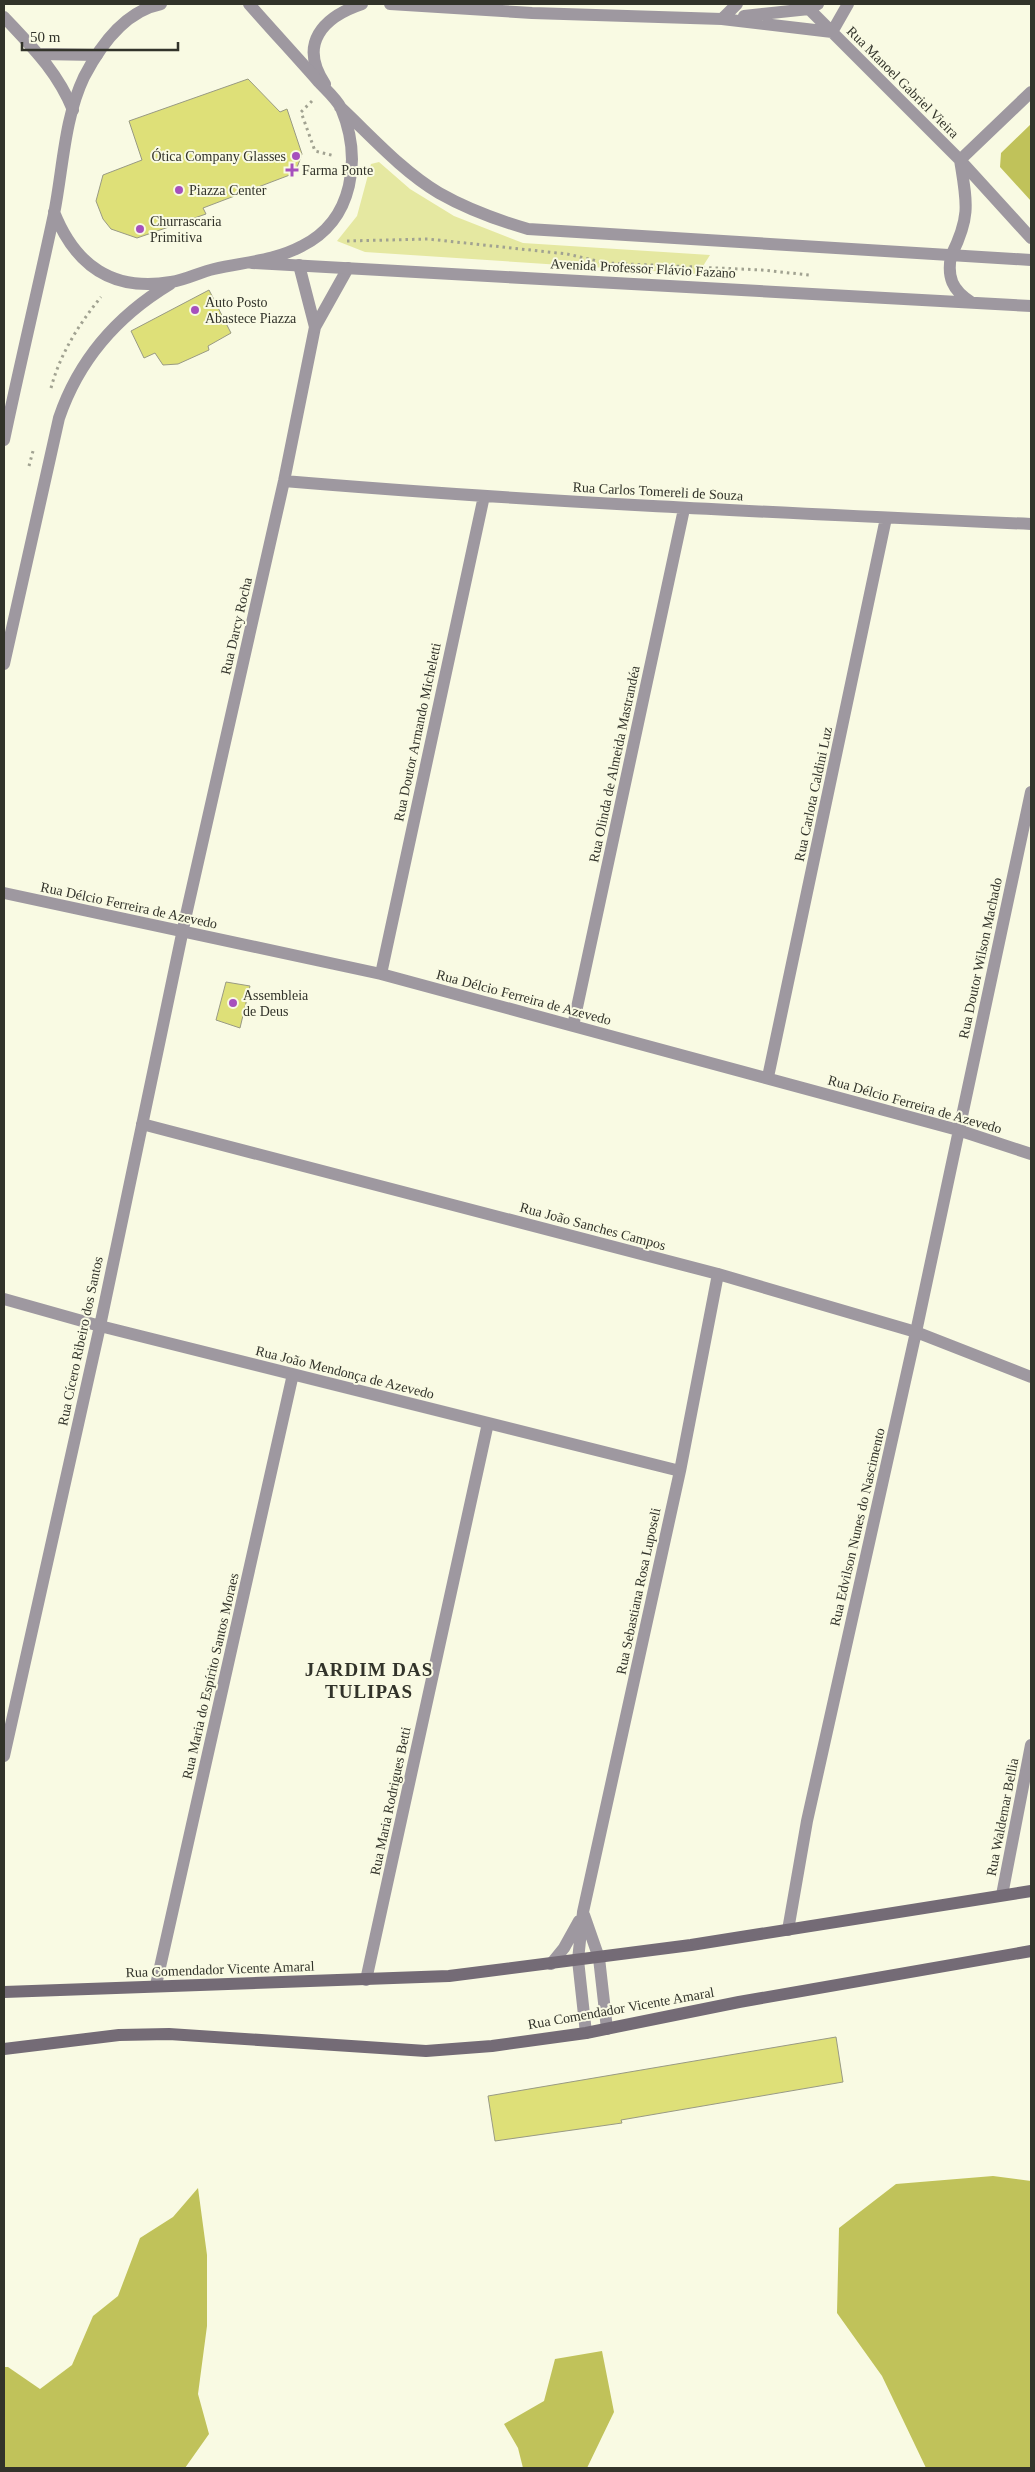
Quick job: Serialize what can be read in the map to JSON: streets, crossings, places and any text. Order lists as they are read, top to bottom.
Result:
{
  "streets": {
    "main road": ["Rua Comendador Vicente Amaral"],
    "street": [
      "Rua Manoel Gabriel Vieira",
      "Avenida Professor Flávio Fazano",
      "Rua Carlos Tomereli de Souza",
      "Rua Darcy Rocha",
      "Rua Doutor Armando Micheletti",
      "Rua Olinda de Almeida Mastrandéa",
      "Rua Carlota Caldini Luz",
      "Rua Délcio Ferreira de Azevedo",
      "Rua Doutor Wilson Machado",
      "Rua João Sanches Campos",
      "Rua Cícero Ribeiro dos Santos",
      "Rua João Mendonça de Azevedo",
      "Rua Edvilson Nunes do Nascimento",
      "Rua Sebastiana Rosa Luposeli",
      "Rua Maria do Espírito Santos Moraes",
      "Rua Maria Rodrigues Betti",
      "Rua Waldemar Bellia"
    ]
  },
  "crossings": [
    ["Avenida Professor Flávio Fazano", "Rua Darcy Rocha"],
    ["Rua Carlos Tomereli de Souza", "Rua Darcy Rocha"],
    ["Rua Carlos Tomereli de Souza", "Rua Doutor Armando Micheletti"],
    ["Rua Carlos Tomereli de Souza", "Rua Olinda de Almeida Mastrandéa"],
    ["Rua Carlos Tomereli de Souza", "Rua Carlota Caldini Luz"],
    ["Rua Darcy Rocha", "Rua Délcio Ferreira de Azevedo"],
    ["Rua Darcy Rocha", "Rua Cícero Ribeiro dos Santos"],
    ["Rua Doutor Armando Micheletti", "Rua Délcio Ferreira de Azevedo"],
    ["Rua Olinda de Almeida Mastrandéa", "Rua Délcio Ferreira de Azevedo"],
    ["Rua Carlota Caldini Luz", "Rua Délcio Ferreira de Azevedo"],
    ["Rua Délcio Ferreira de Azevedo", "Rua Doutor Wilson Machado"],
    ["Rua Délcio Ferreira de Azevedo", "Rua Cícero Ribeiro dos Santos"],
    ["Rua Délcio Ferreira de Azevedo", "Rua Edvilson Nunes do Nascimento"],
    ["Rua Doutor Wilson Machado", "Rua Edvilson Nunes do Nascimento"],
    ["Rua João Sanches Campos", "Rua Cícero Ribeiro dos Santos"],
    ["Rua João Sanches Campos", "Rua Edvilson Nunes do Nascimento"],
    ["Rua João Sanches Campos", "Rua Sebastiana Rosa Luposeli"],
    ["Rua Cícero Ribeiro dos Santos", "Rua João Mendonça de Azevedo"],
    ["Rua João Mendonça de Azevedo", "Rua Sebastiana Rosa Luposeli"],
    ["Rua João Mendonça de Azevedo", "Rua Maria do Espírito Santos Moraes"],
    ["Rua João Mendonça de Azevedo", "Rua Maria Rodrigues Betti"],
    ["Rua Edvilson Nunes do Nascimento", "Rua Comendador Vicente Amaral"],
    ["Rua Sebastiana Rosa Luposeli", "Rua Comendador Vicente Amaral"],
    ["Rua Maria do Espírito Santos Moraes", "Rua Comendador Vicente Amaral"],
    ["Rua Maria Rodrigues Betti", "Rua Comendador Vicente Amaral"],
    ["Rua Waldemar Bellia", "Rua Comendador Vicente Amaral"]
  ],
  "districts": ["JARDIM DAS TULIPAS"],
  "places": {
    "other": [
      "Ótica Company Glasses",
      "Piazza Center",
      "Churrascaria Primitiva",
      "Auto Posto Abastece Piazza",
      "Assembleia de Deus"
    ],
    "health": ["Farma Ponte"]
  },
  "scale_bar": "50 m"
}
